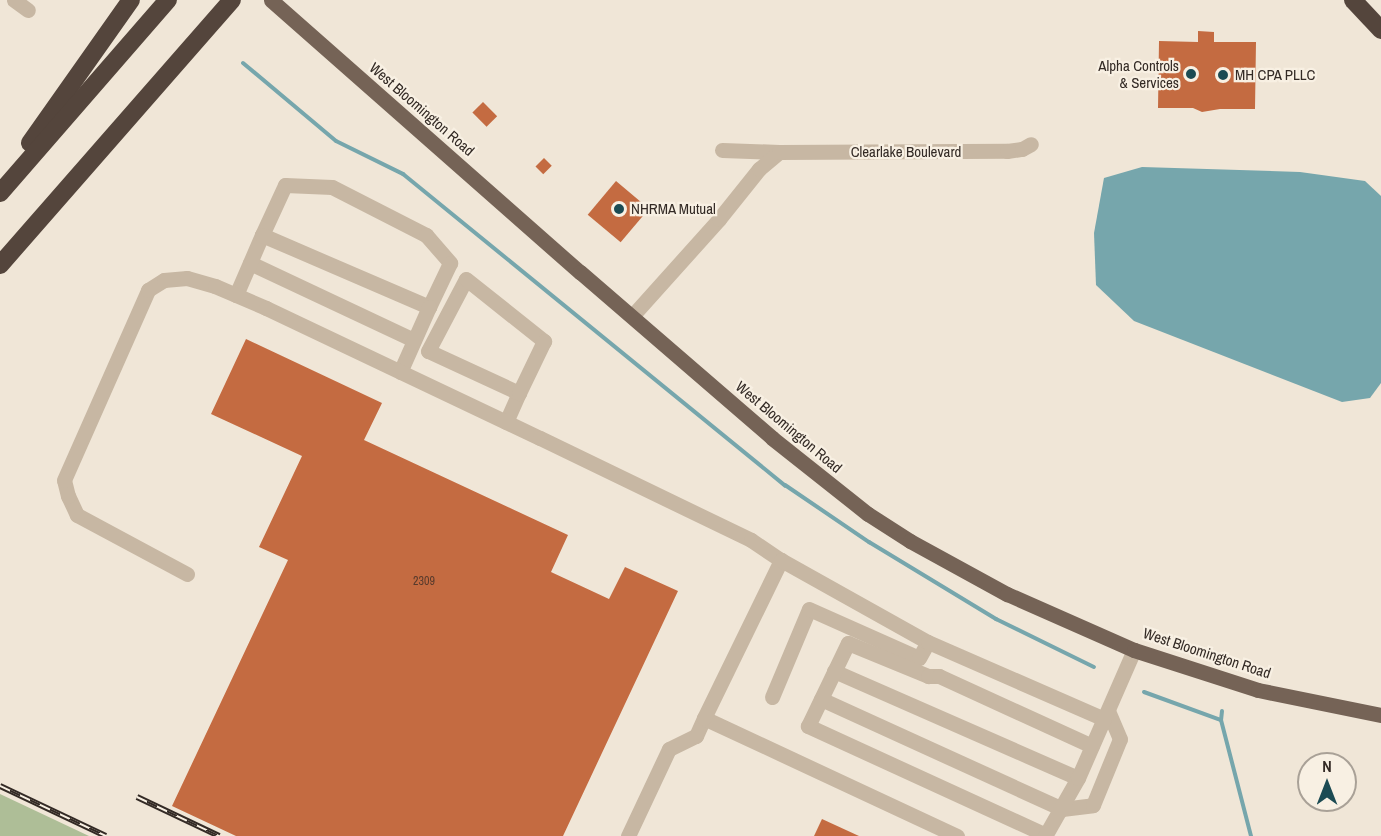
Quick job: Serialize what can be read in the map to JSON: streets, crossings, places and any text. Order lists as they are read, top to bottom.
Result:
{
  "streets": {
    "main road": ["West Bloomington Road"],
    "street": ["Clearlake Boulevard"]
  },
  "places": ["Alpha Controls & Services", "MH CPA PLLC", "NHRMA Mutual"],
  "house_numbers": ["2309"],
  "north": "top"
}
